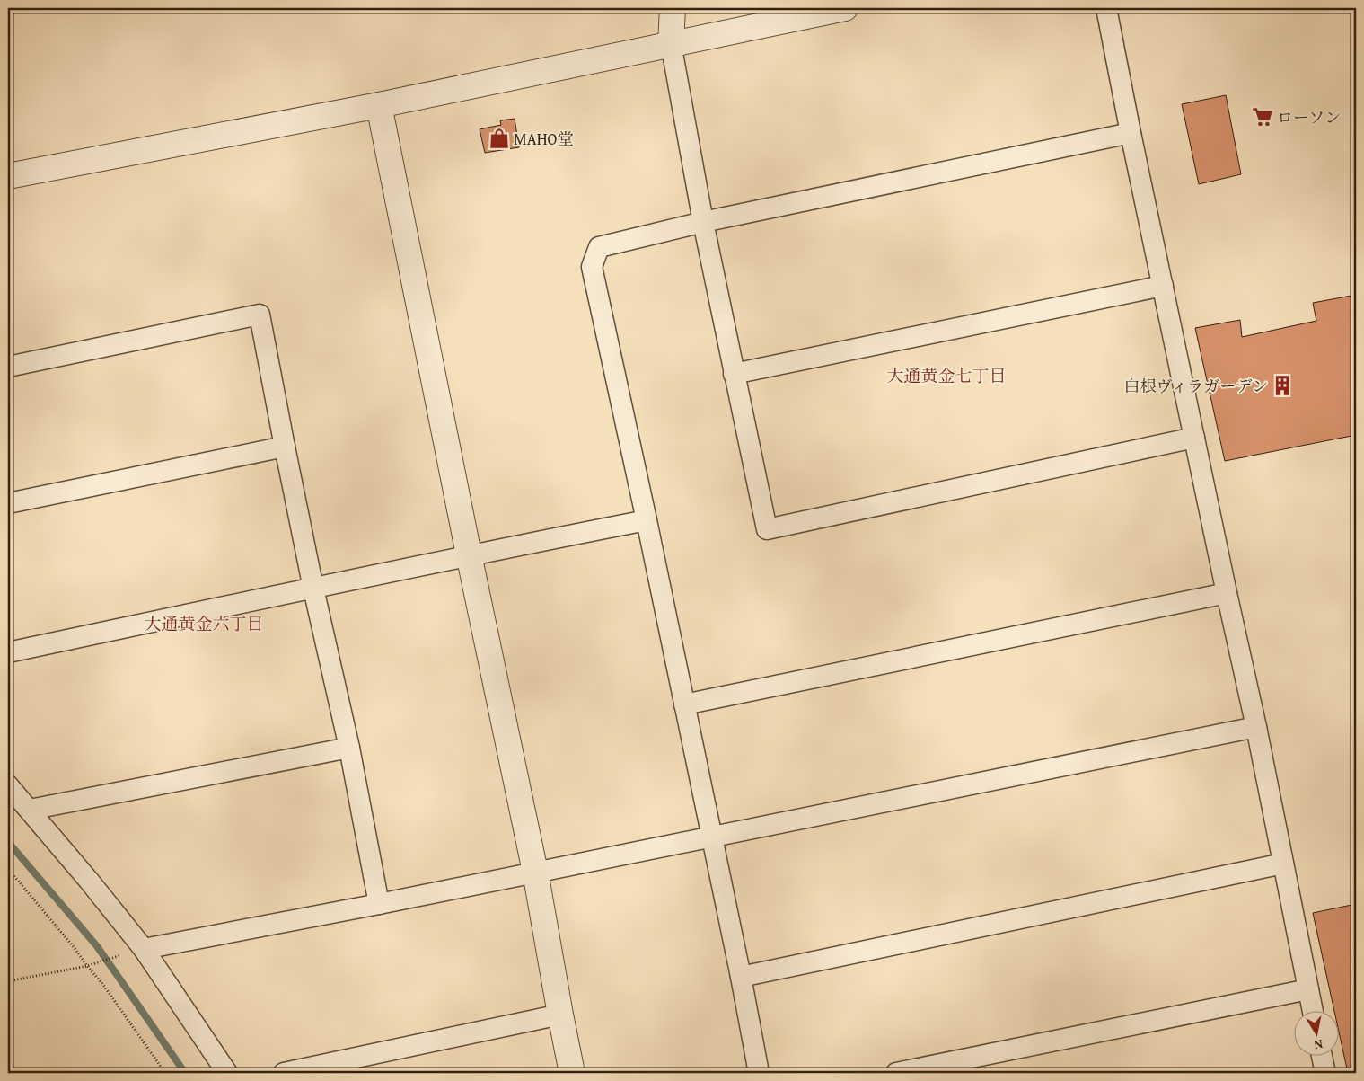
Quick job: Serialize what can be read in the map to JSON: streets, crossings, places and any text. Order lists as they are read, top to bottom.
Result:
{
  "districts": ["大通黄金七丁目", "大通黄金六丁目"],
  "places": {
    "supermarket": ["ローソン"],
    "shop": ["MAHO堂"],
    "building": ["白根ヴィラガーデン"]
  },
  "north": "bottom"
}
